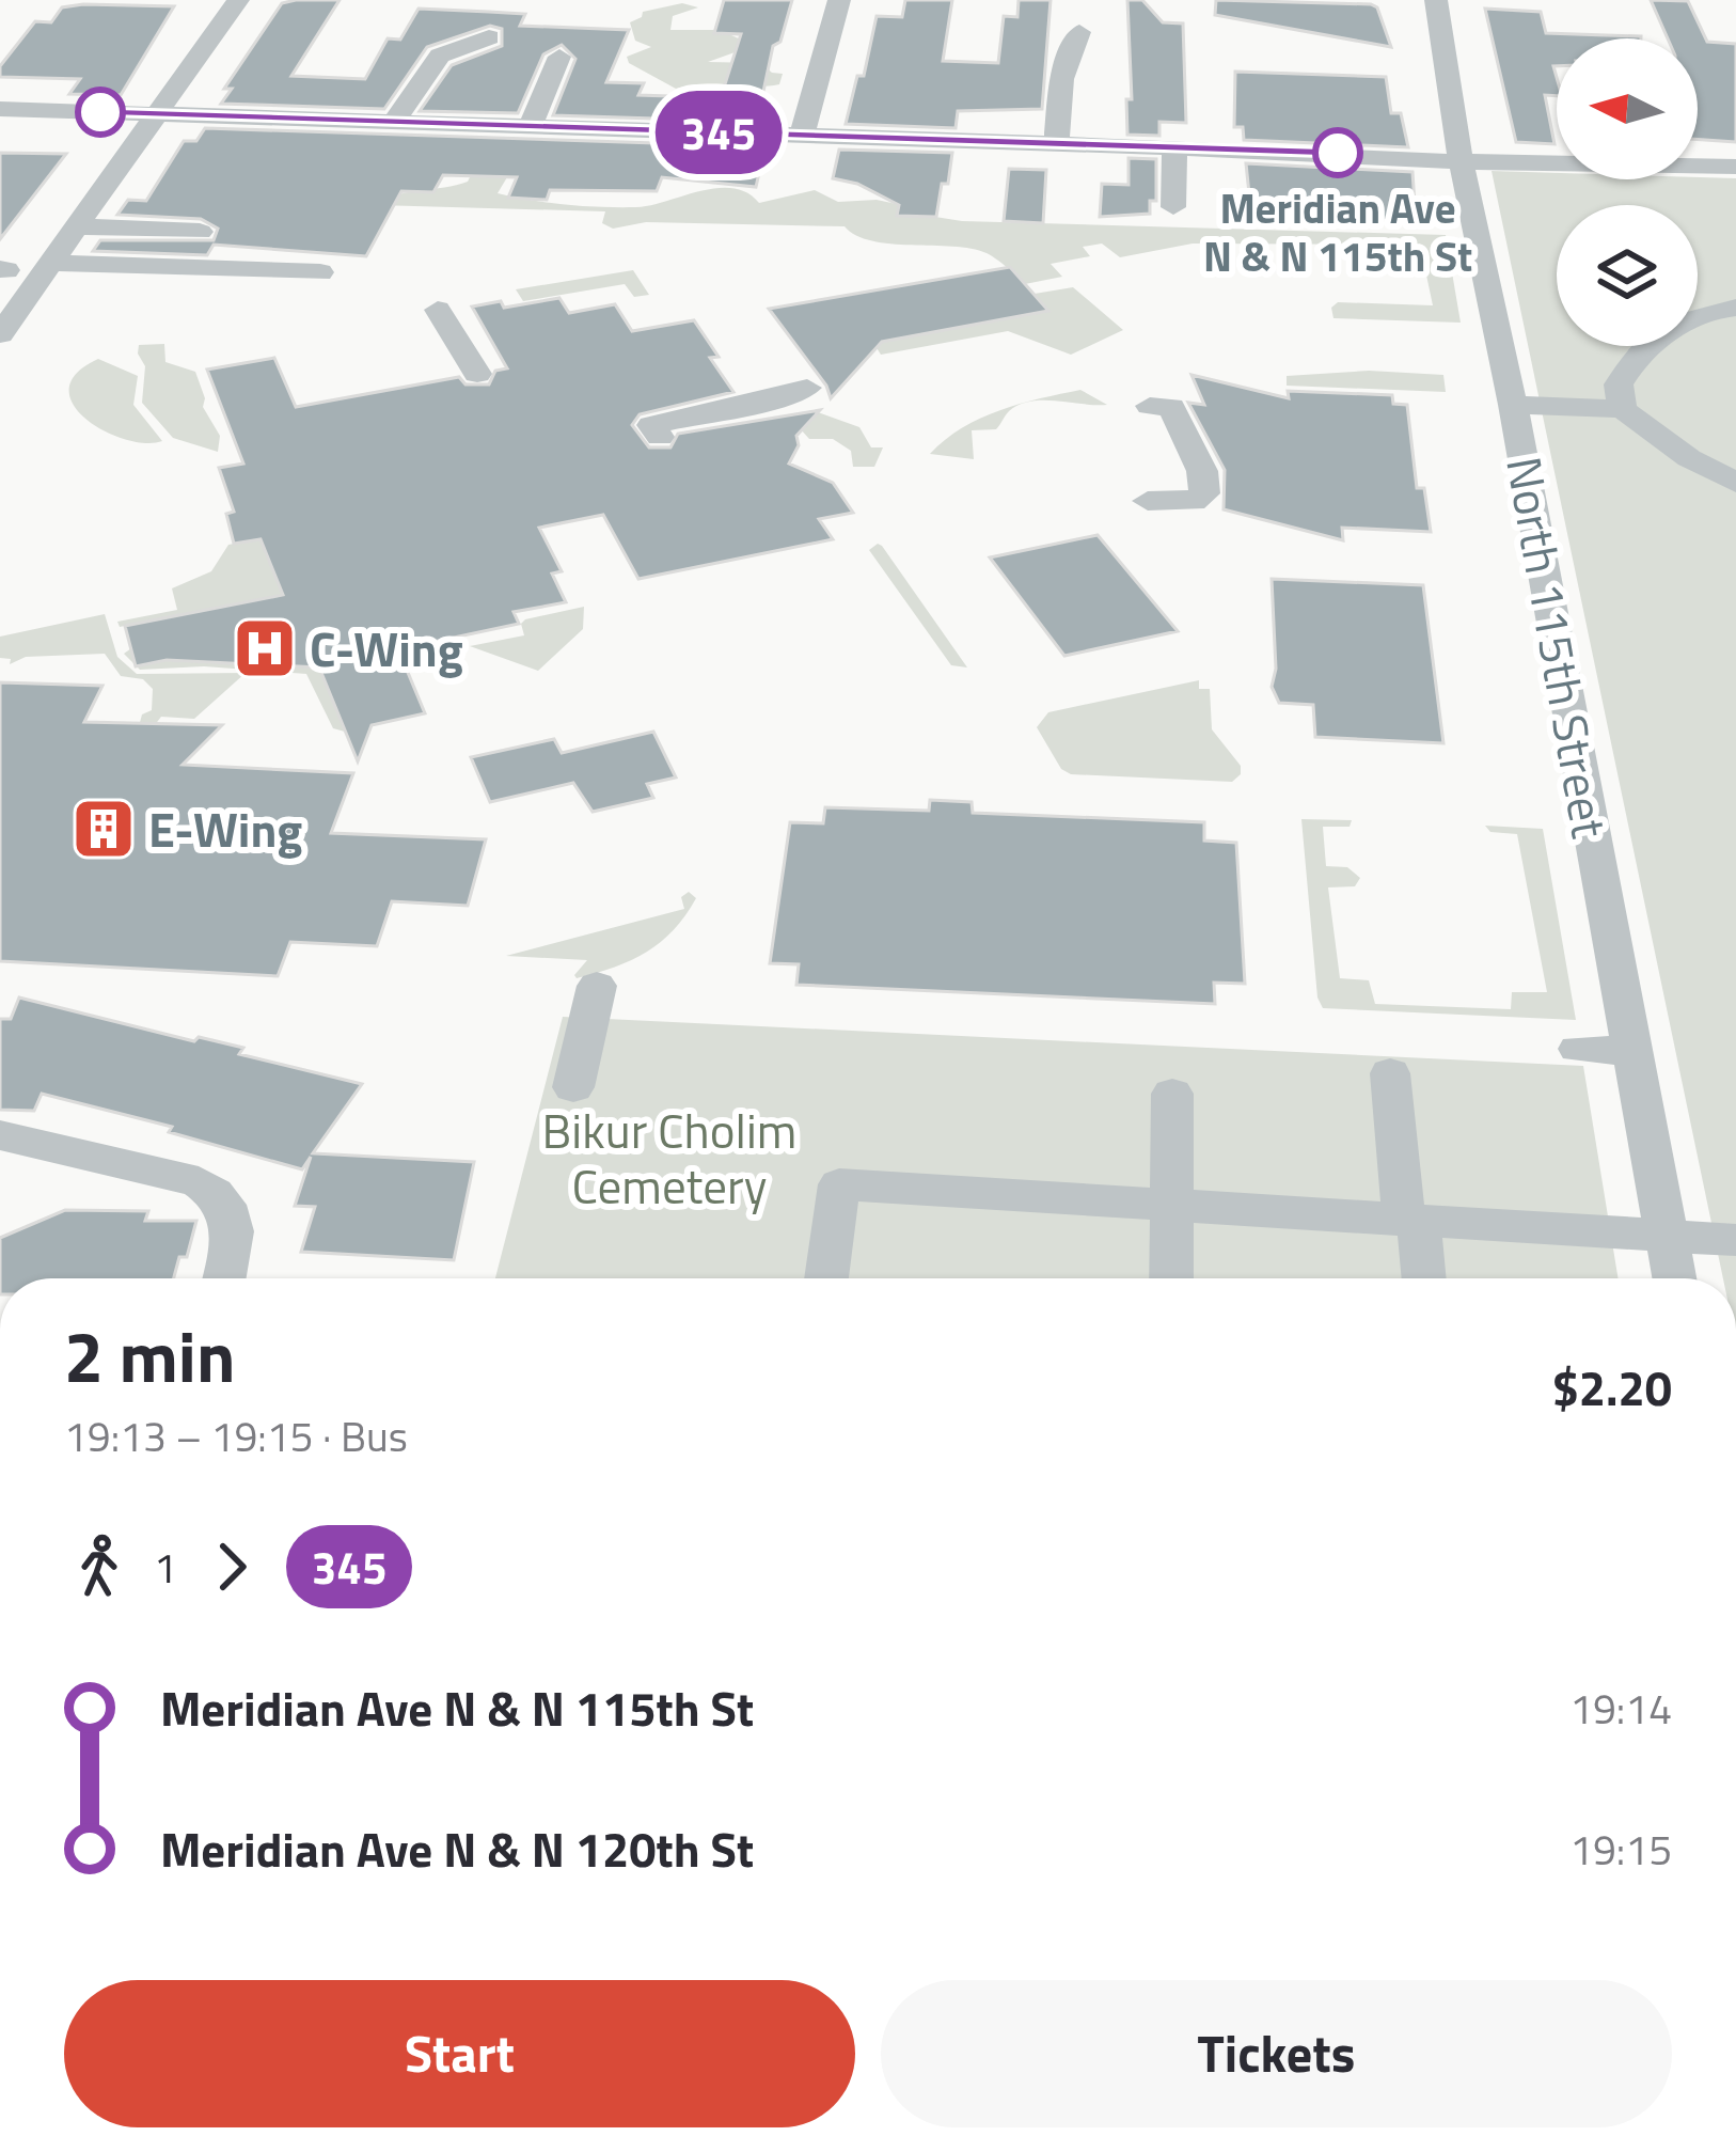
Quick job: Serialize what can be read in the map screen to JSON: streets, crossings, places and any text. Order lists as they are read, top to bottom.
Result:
{
  "streets": {
    "street": ["North 115th Street"]
  },
  "parks": ["Bikur Cholim Cemetery"],
  "places": {
    "other": ["Meridian Ave N & N 115th St"],
    "hospital": ["C-Wing"],
    "building": ["E-Wing"]
  },
  "lines": ["bus line 345"],
  "north": "left",
  "page": {
    "on_map": "345",
    "heading": ["2 min", "19:13 – 19:15 · Bus", "$2.20"],
    "legs": ["1", "345"],
    "list": [
      {
        "name": "Meridian Ave N & N 115th St",
        "value": "19:14"
      },
      {
        "name": "Meridian Ave N & N 120th St",
        "value": "19:15"
      }
    ],
    "buttons": ["Start", "Tickets"]
  }
}
